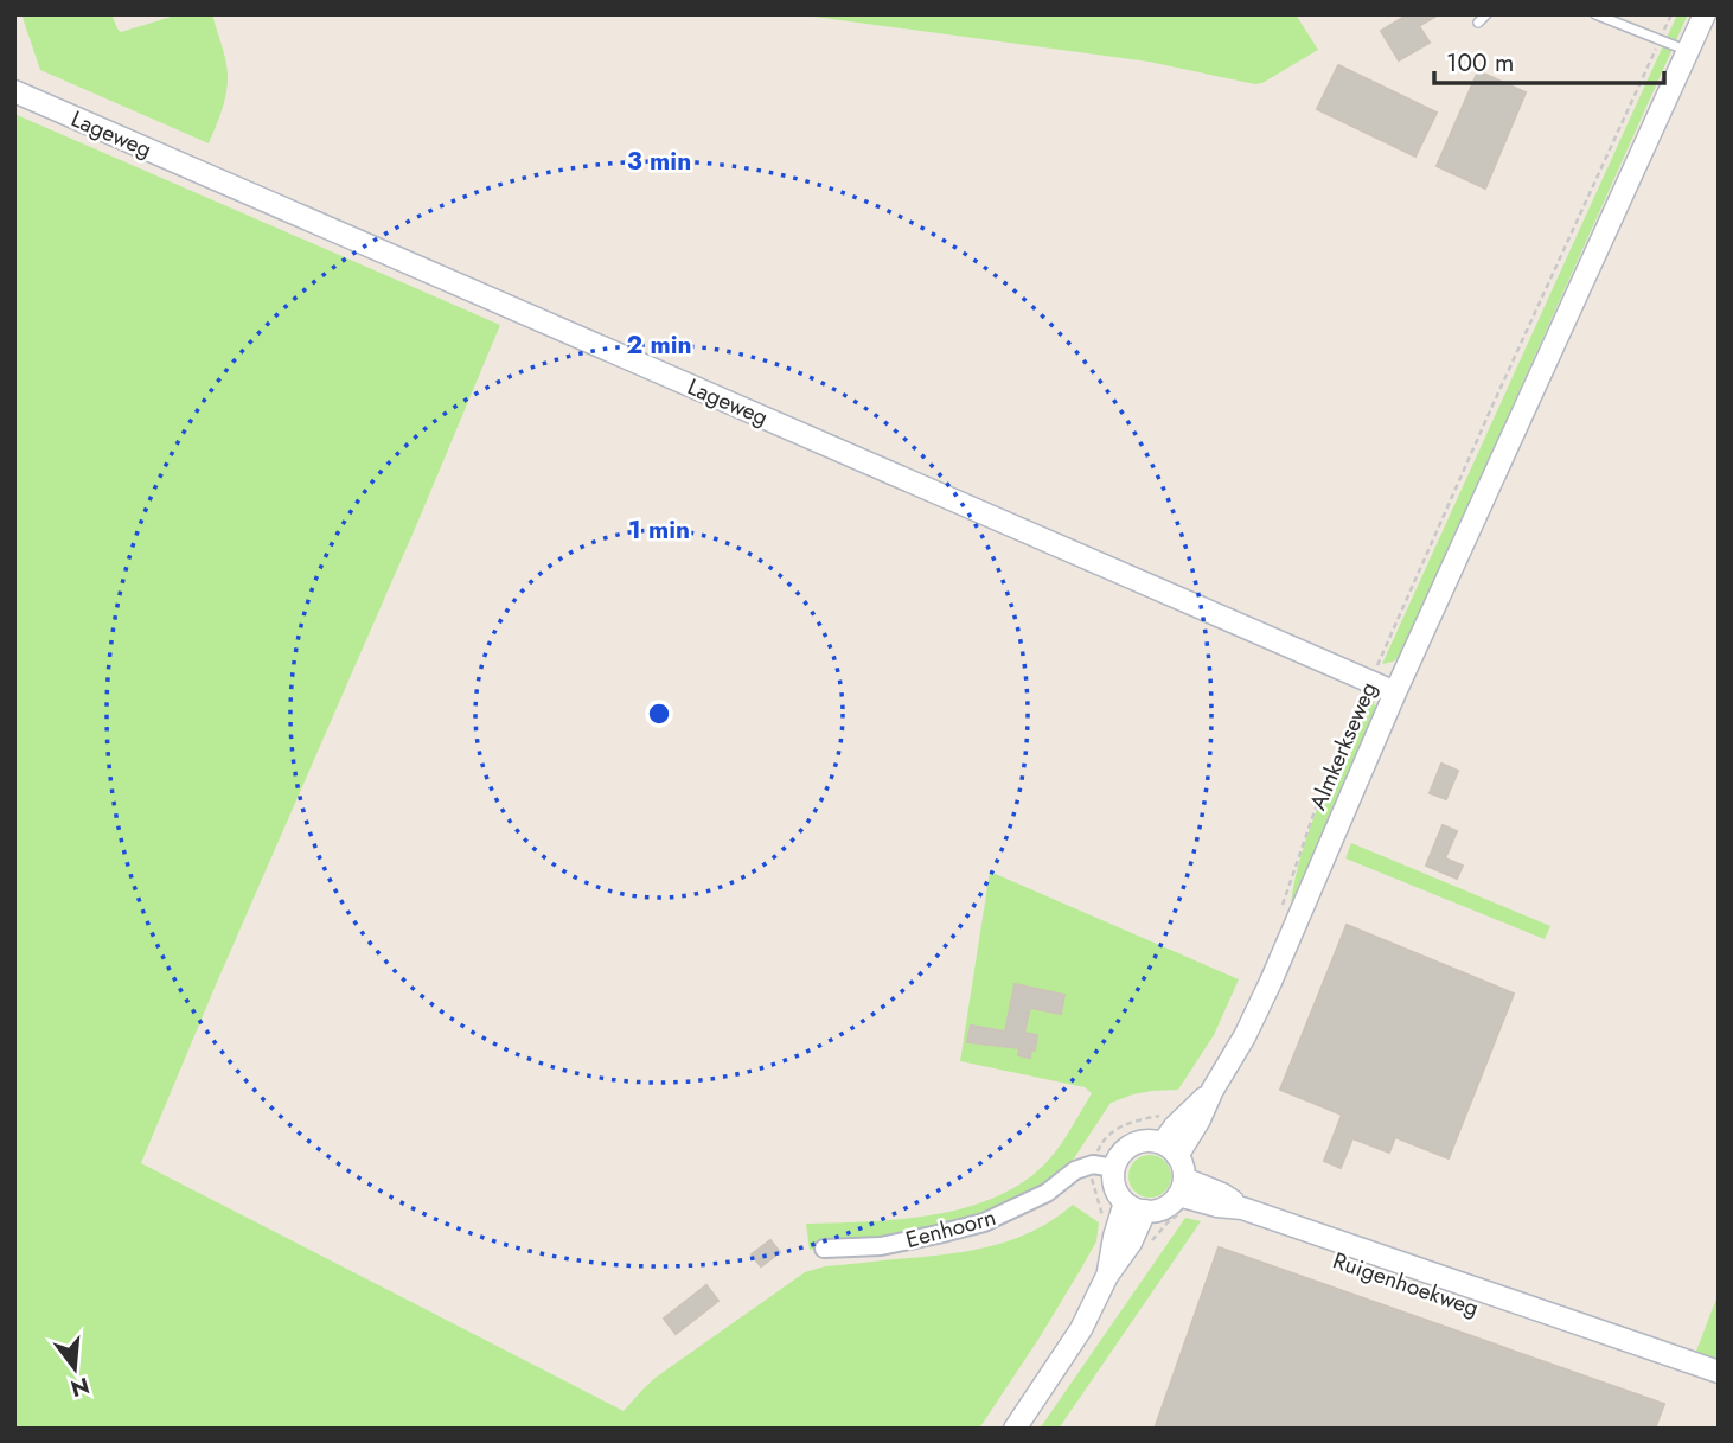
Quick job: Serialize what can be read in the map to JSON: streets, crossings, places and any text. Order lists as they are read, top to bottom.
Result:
{
  "streets": {
    "street": [
      "Lageweg",
      "Almkerkseweg",
      "Eenhoorn",
      "Ruigenhoekweg"
    ]
  },
  "crossings": [
    ["Lageweg", "Almkerkseweg"],
    ["Almkerkseweg", "Eenhoorn"],
    ["Almkerkseweg", "Ruigenhoekweg"],
    ["Eenhoorn", "Ruigenhoekweg"]
  ],
  "scale_bar": "100 m",
  "north": "bottom",
  "rings": ["3 min", "2 min", "1 min"]
}
